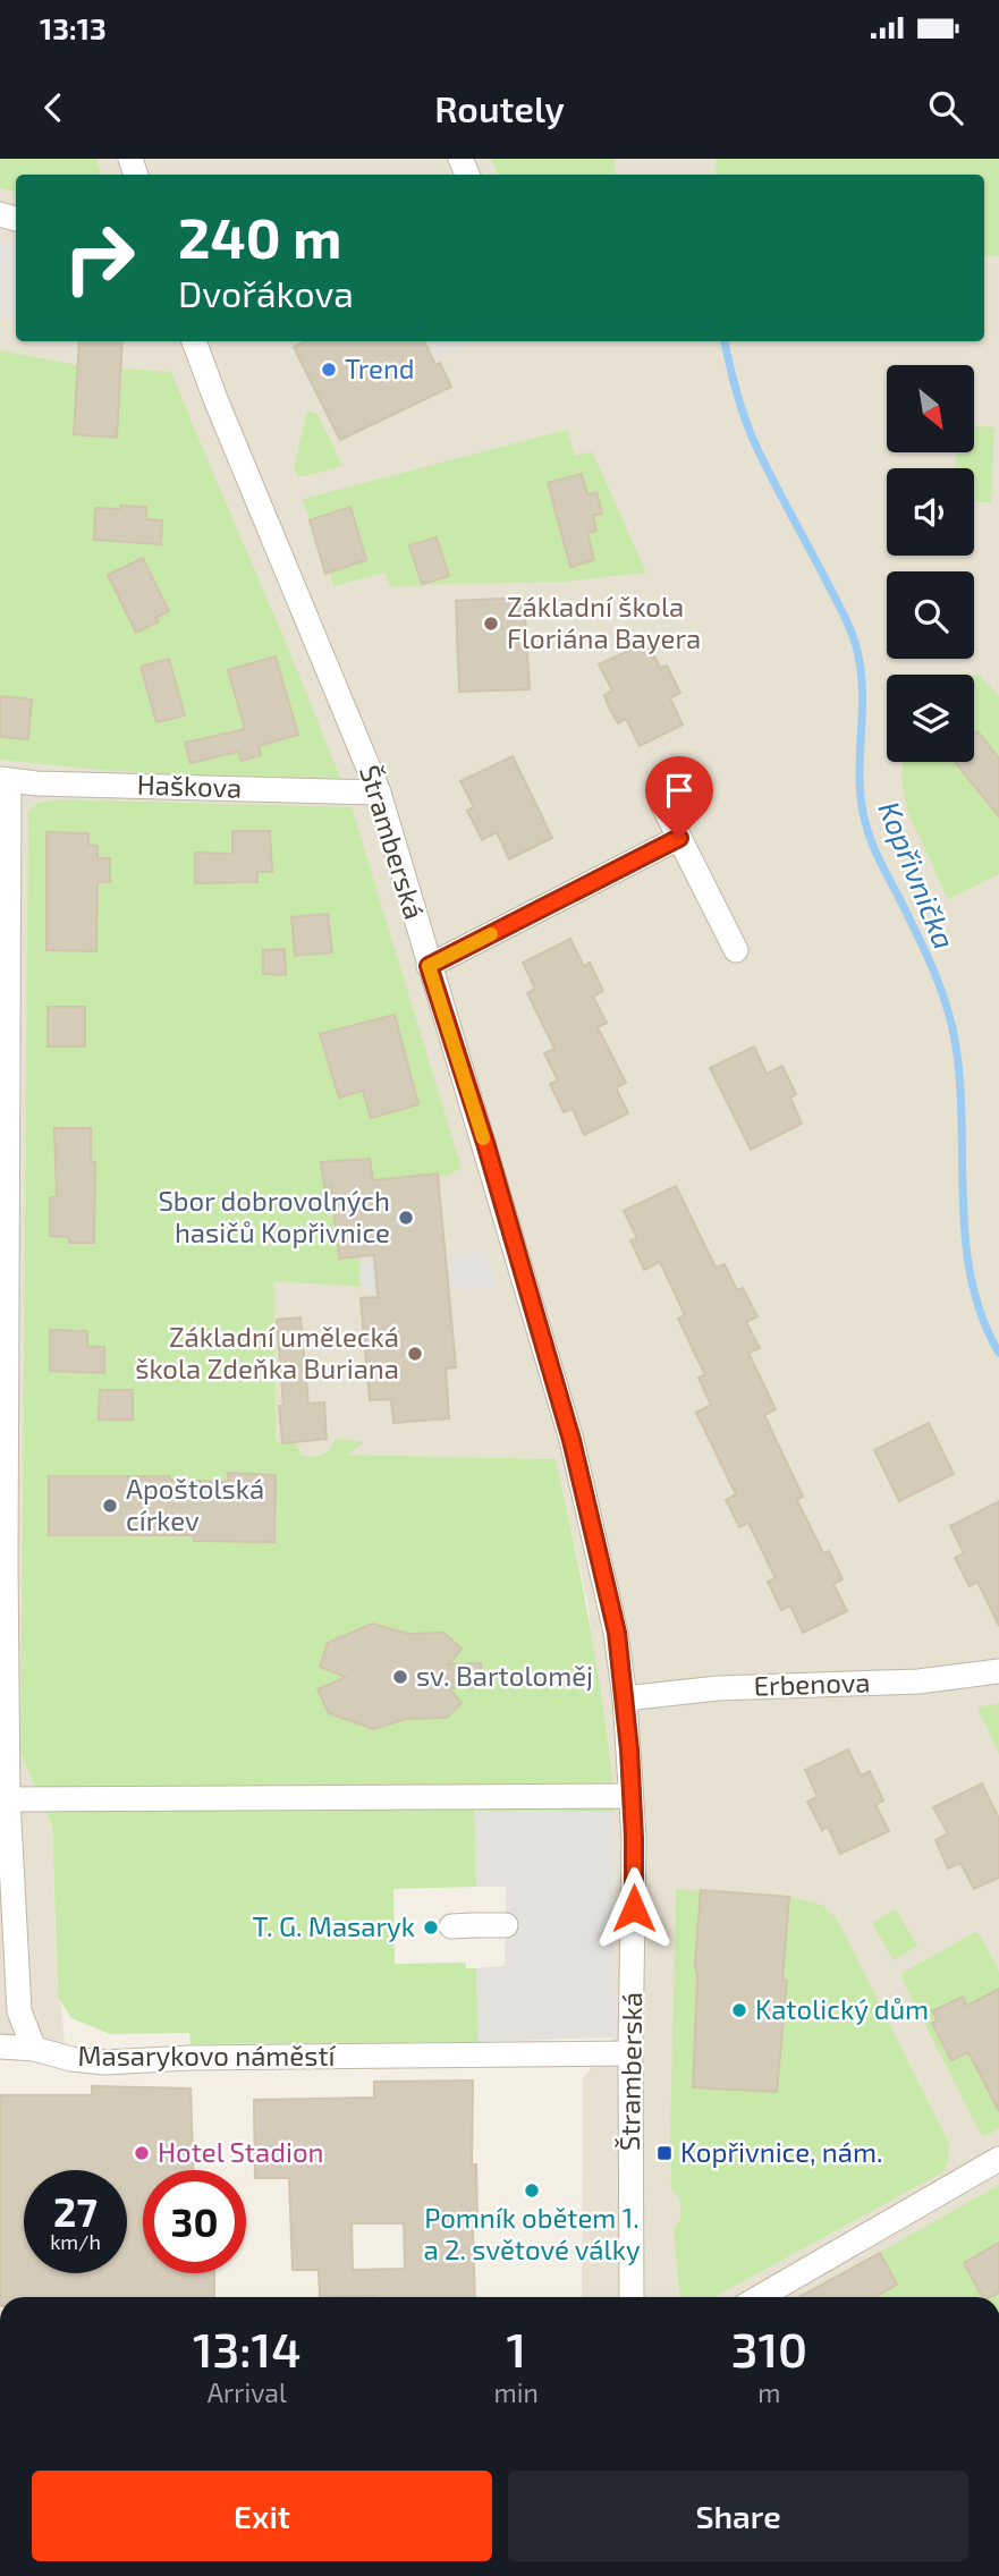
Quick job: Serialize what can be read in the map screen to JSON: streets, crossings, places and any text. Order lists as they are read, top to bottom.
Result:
{
  "streets": {
    "street": [
      "Haškova",
      "Štramberská",
      "Erbenova",
      "Masarykovo náměstí"
    ]
  },
  "crossings": [
    ["Haškova", "Štramberská"],
    ["Štramberská", "Erbenova"],
    ["Štramberská", "Masarykovo náměstí"]
  ],
  "water": ["Kopřivnička"],
  "places": {
    "other": [
      "Trend",
      "Základní škola Floriána Bayera",
      "Sbor dobrovolných hasičů Kopřivnice",
      "Základní umělecká škola Zdeňka Buriana",
      "Apoštolská církev",
      "sv. Bartoloměj",
      "T. G. Masaryk",
      "Katolický dům",
      "Hotel Stadion",
      "Pomník obětem 1. a 2. světové války"
    ],
    "transit": ["Kopřivnice, nám."]
  },
  "north": "bottom right",
  "page": {
    "status": "13:13",
    "header": "Routely",
    "turn": ["240 m", "Dvořákova"],
    "speed": "27 km/h",
    "limit": "30",
    "eta": [
      "13:14",
      "Arrival",
      "1",
      "min",
      "310",
      "m"
    ],
    "buttons": ["Exit", "Share"]
  }
}
